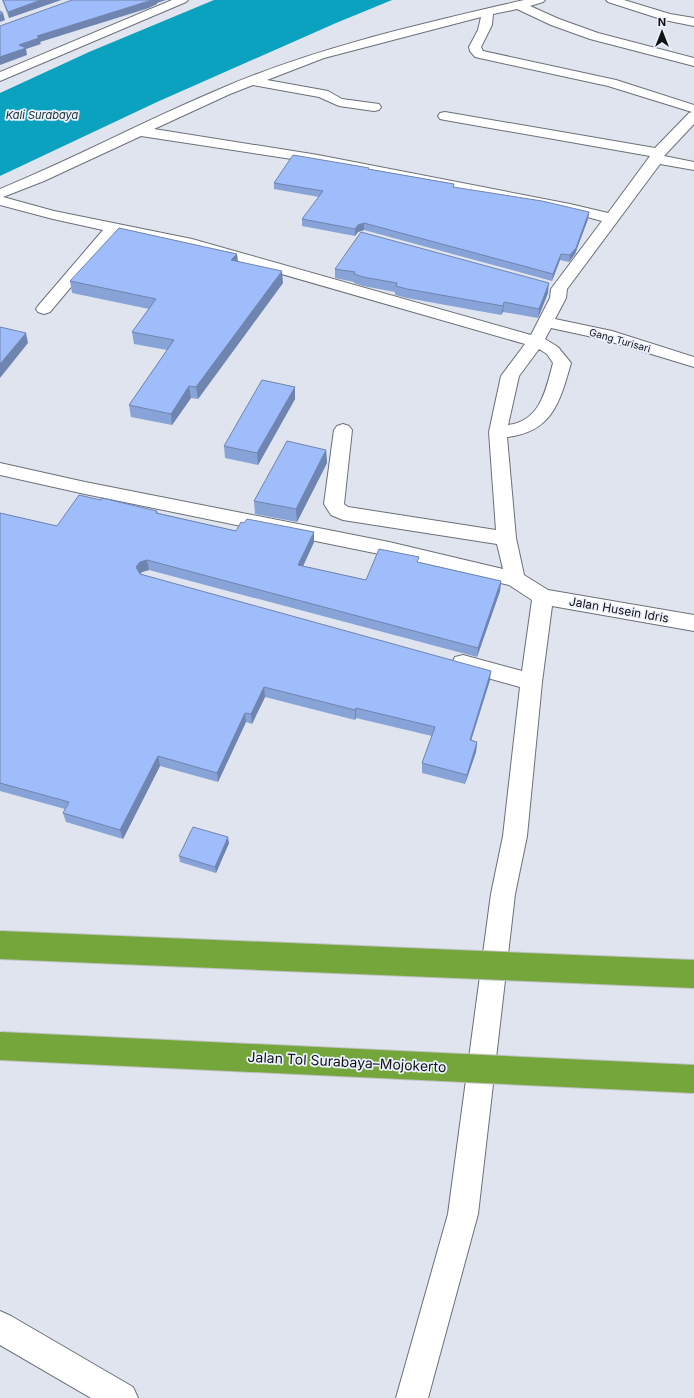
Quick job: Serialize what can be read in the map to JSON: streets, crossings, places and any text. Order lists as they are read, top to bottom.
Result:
{
  "streets": {
    "highway": ["Jalan Tol Surabaya–Mojokerto"],
    "street": ["Gang Turisari", "Jalan Husein Idris"]
  },
  "water": ["Kali Surabaya"],
  "north": "top"
}
